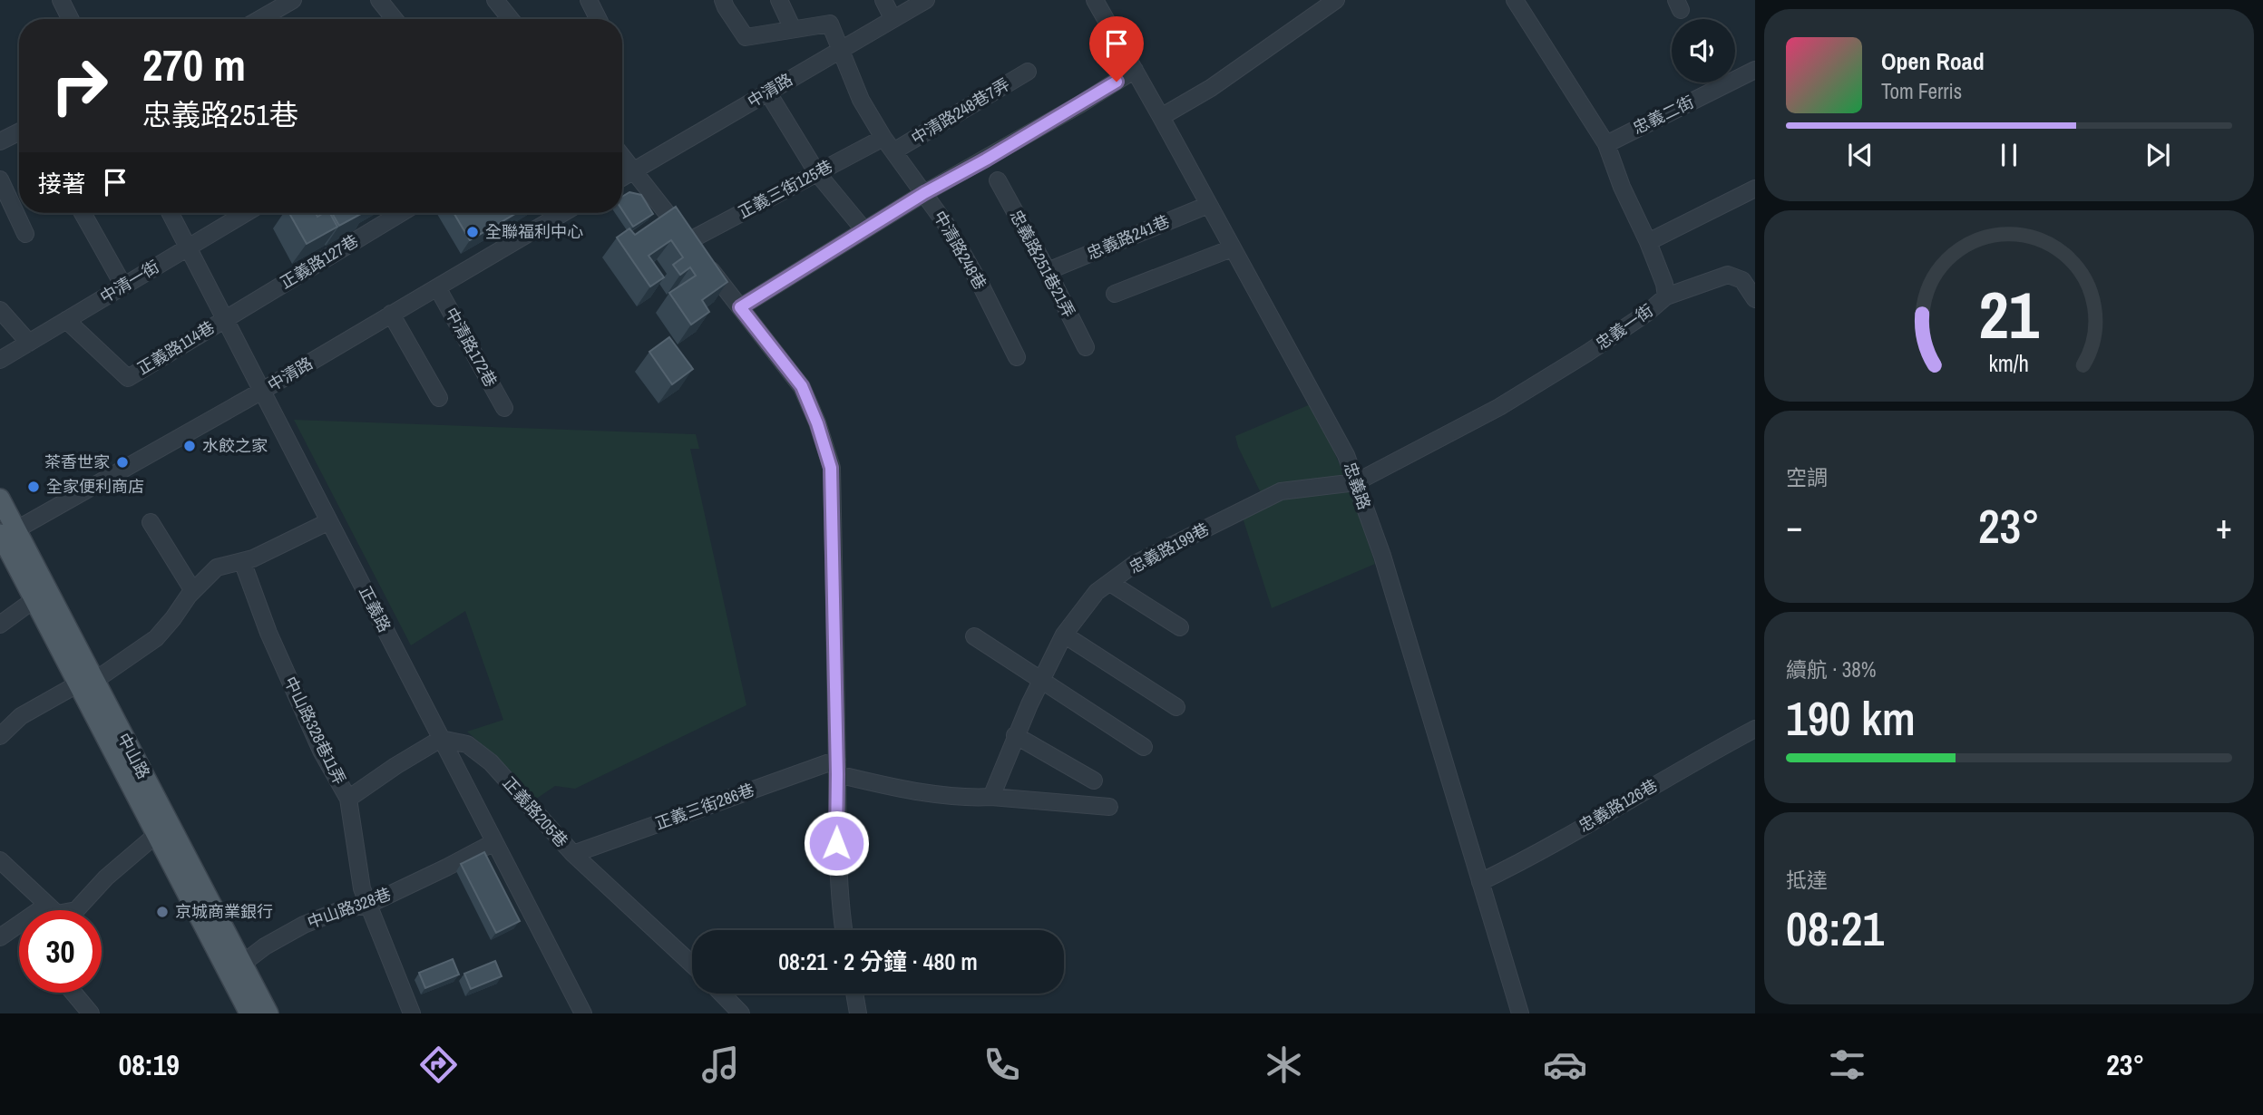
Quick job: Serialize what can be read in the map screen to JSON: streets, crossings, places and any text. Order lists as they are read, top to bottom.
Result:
{
  "streets": {
    "main road": ["中山路"],
    "street": [
      "中清路",
      "中清路248巷7弄",
      "忠義二街",
      "正義三街125巷",
      "忠義路241巷",
      "中清路248巷",
      "正義路127巷",
      "忠義路251巷21弄",
      "中清一街",
      "忠義一街",
      "中清路172巷",
      "正義路114巷",
      "忠義路",
      "忠義路199巷",
      "正義路",
      "中山路328巷11弄",
      "忠義路126巷",
      "正義三街286巷",
      "正義路205巷",
      "中山路328巷"
    ]
  },
  "crossings": [
    ["中清路", "中清路248巷"],
    ["中清路", "中清路172巷"],
    ["中清路", "正義路"],
    ["中清路", "中山路"],
    ["中清路248巷7弄", "中清路248巷"],
    ["忠義二街", "忠義一街"],
    ["正義三街125巷", "中清路248巷"],
    ["忠義路241巷", "忠義路251巷21弄"],
    ["忠義路241巷", "忠義路"],
    ["正義路127巷", "正義路114巷"],
    ["正義路127巷", "正義路"],
    ["中清一街", "正義路114巷"],
    ["中清一街", "正義路"],
    ["忠義一街", "忠義路"],
    ["忠義一街", "忠義路199巷"],
    ["正義路114巷", "正義路"],
    ["忠義路", "忠義路199巷"],
    ["忠義路", "忠義路126巷"],
    ["正義路", "正義路205巷"],
    ["正義路", "中山路328巷"],
    ["中山路328巷11弄", "中山路328巷"],
    ["中山路", "中山路328巷"],
    ["正義三街286巷", "正義路205巷"]
  ],
  "places": [
    "全聯福利中心",
    "水餃之家",
    "茶香世家",
    "全家便利商店",
    "京城商業銀行"
  ],
  "page": {
    "turn": ["270 m", "忠義路251巷"],
    "song": ["Open Road", "Tom Ferris"],
    "then": "接著",
    "tile": [
      "空調",
      ["續航 · 38%", "190 km"],
      ["抵達", "08:21"]
    ],
    "heat": ["−", "23°", "+"],
    "limit": "30",
    "trip": "08:21 · 2 分鐘 · 480 m",
    "tabs": ["08:19", "23°"],
    "gauge": ["21", "km/h"]
  }
}
